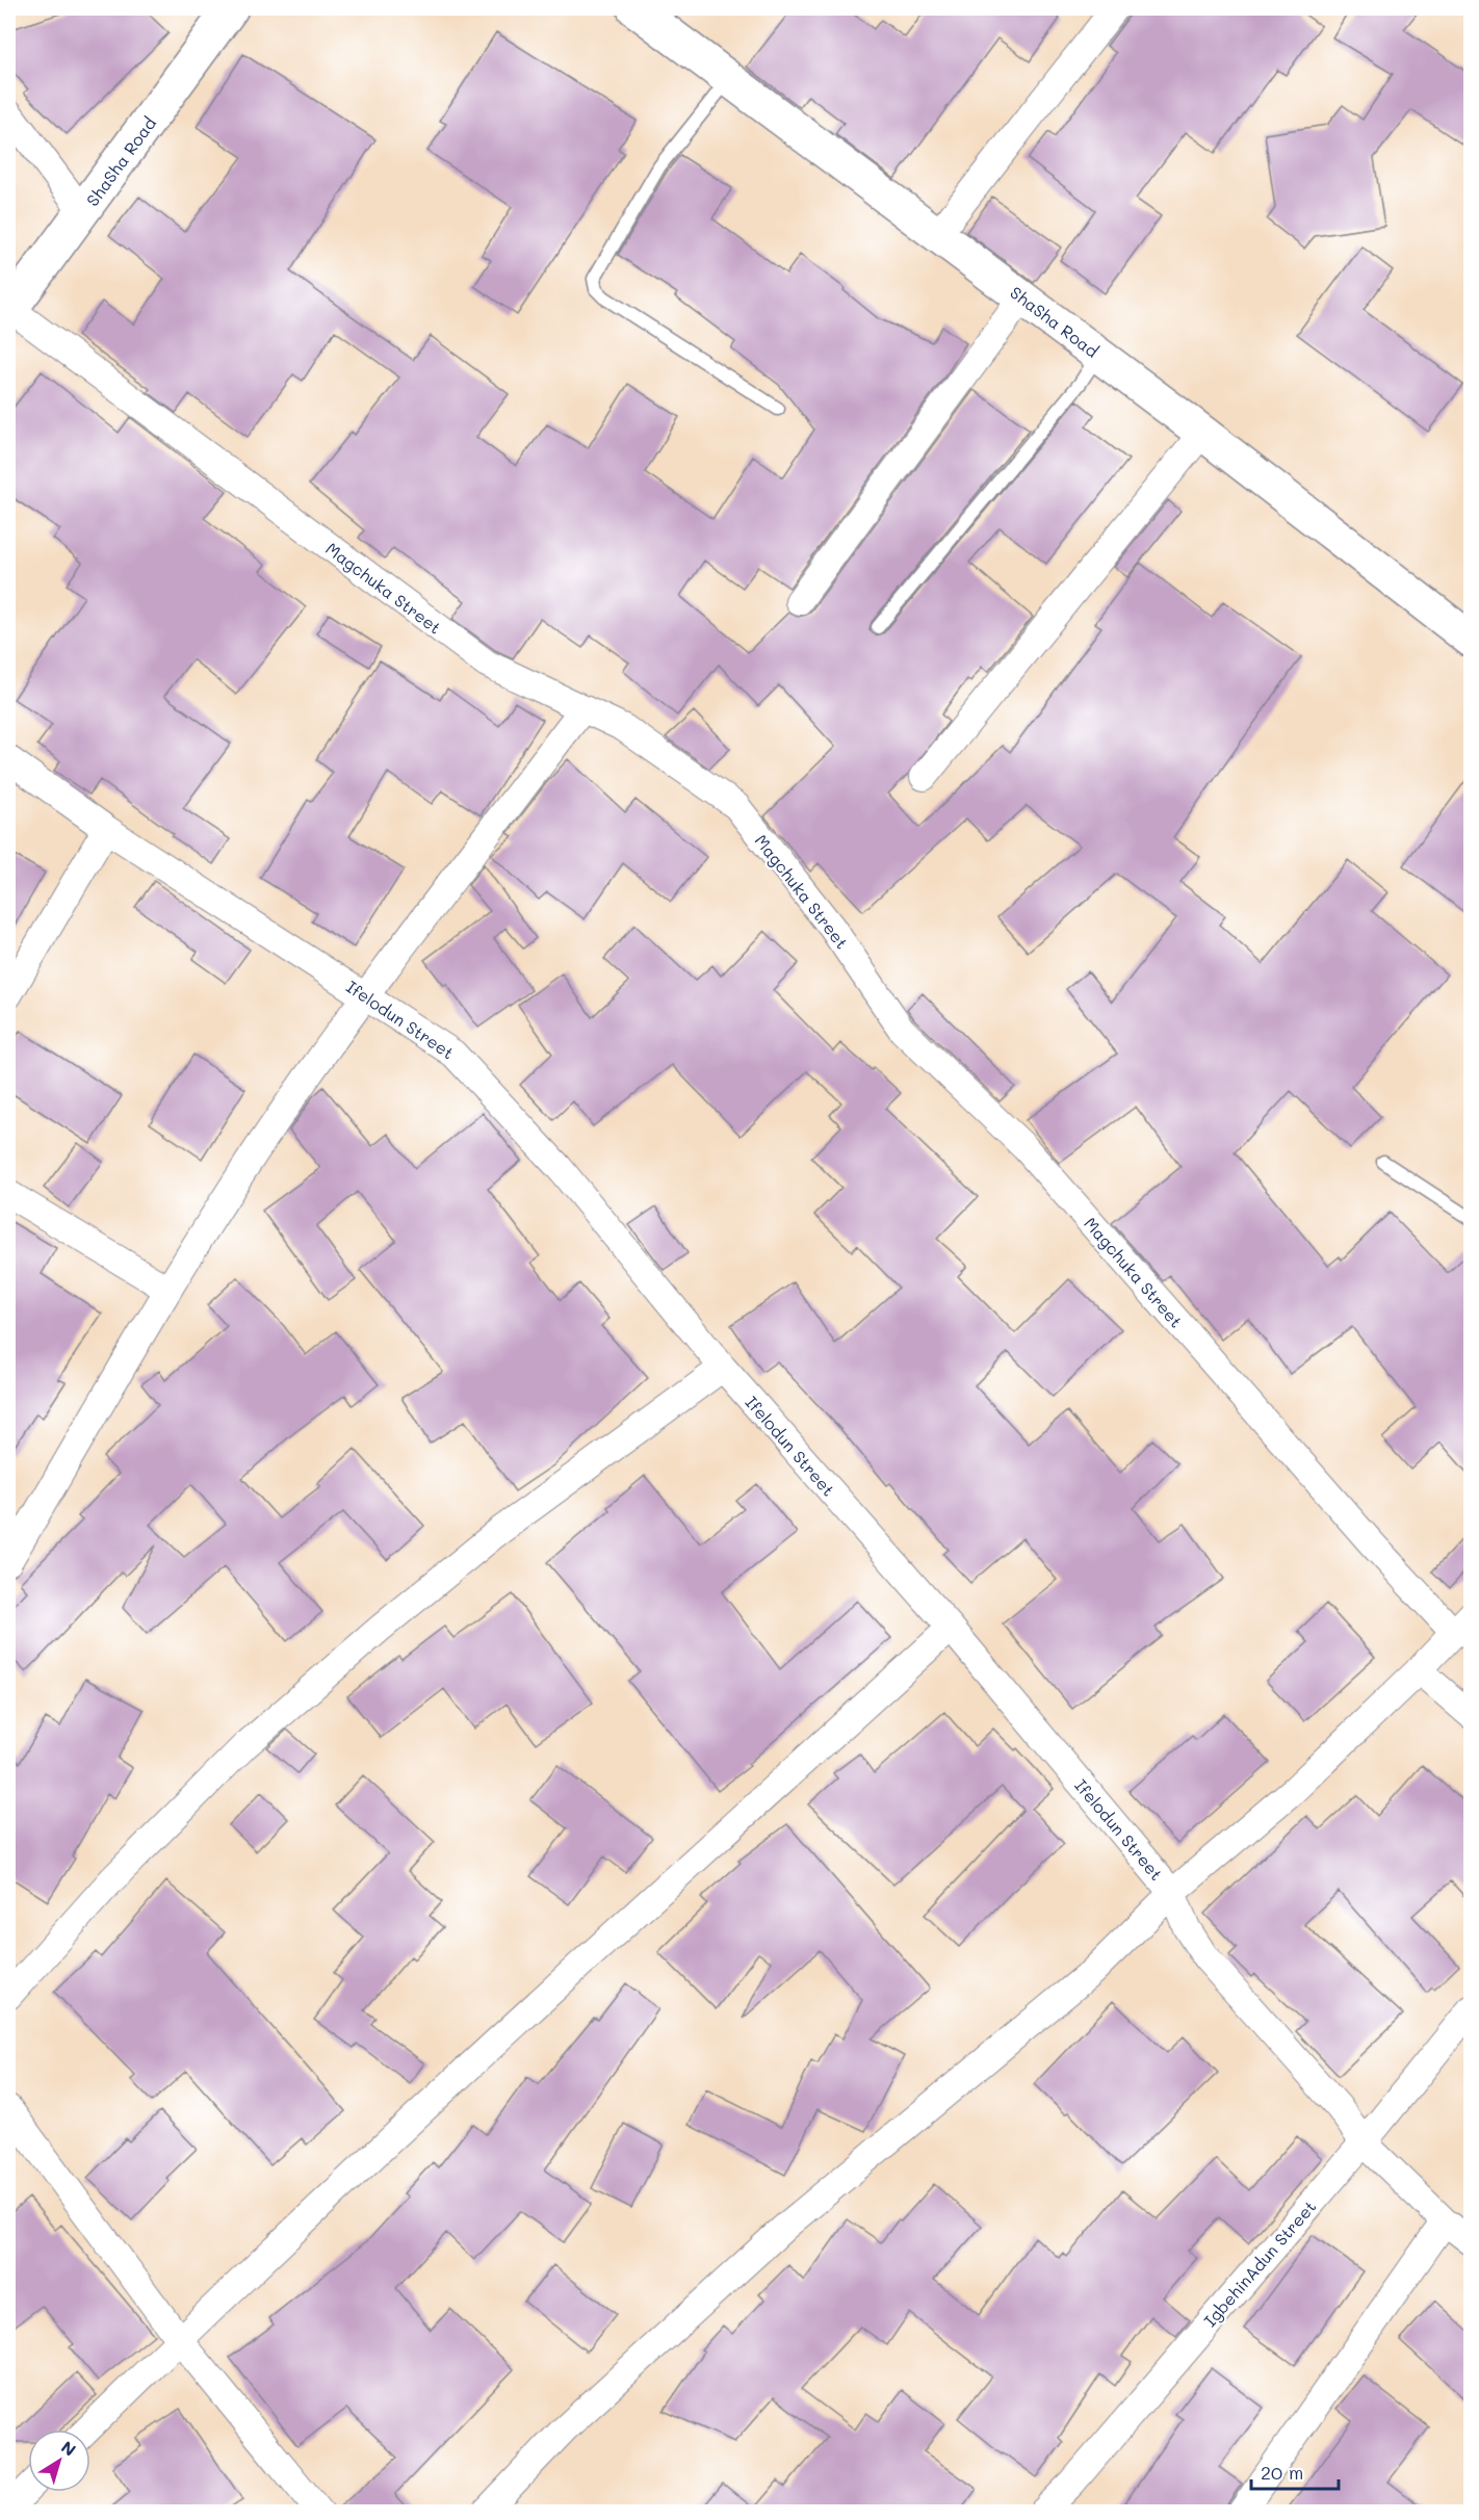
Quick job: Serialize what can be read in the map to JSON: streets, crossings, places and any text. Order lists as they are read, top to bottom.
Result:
{
  "streets": {
    "street": [
      "ShaSha Road",
      "Magchuka Street",
      "Ifelodun Street",
      "IgbehinAdun Street"
    ]
  },
  "crossings": [
    ["ShaSha Road", "Magchuka Street"],
    ["Ifelodun Street", "IgbehinAdun Street"]
  ],
  "scale_bar": "20 m",
  "north": "top right"
}
